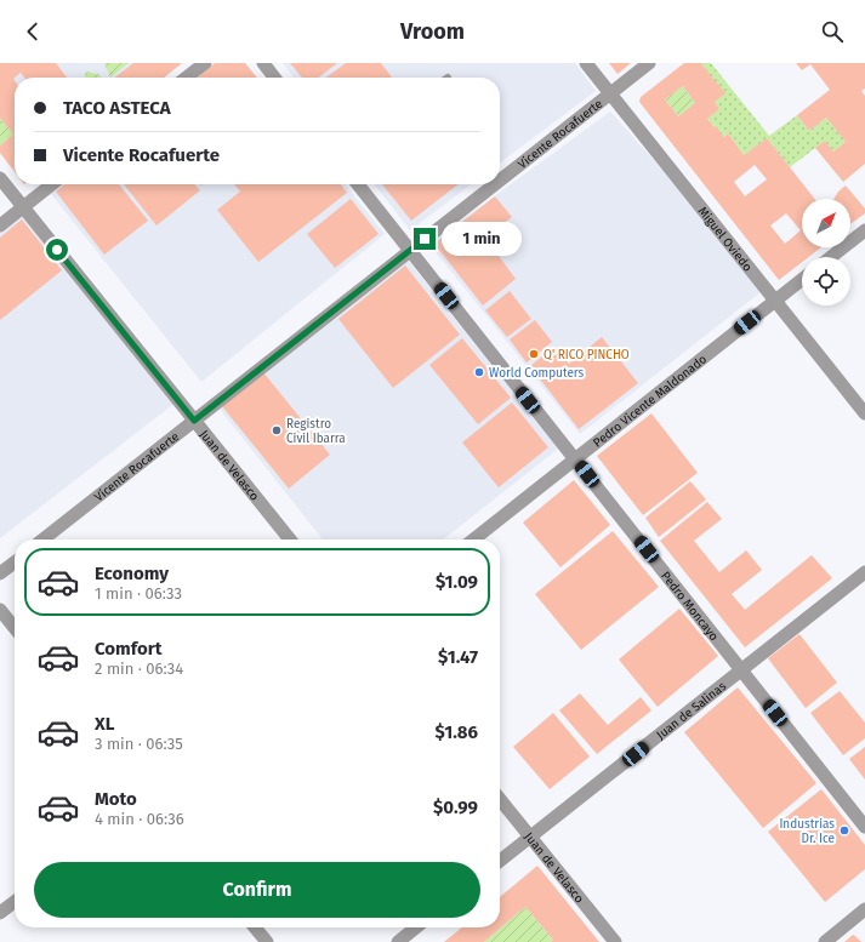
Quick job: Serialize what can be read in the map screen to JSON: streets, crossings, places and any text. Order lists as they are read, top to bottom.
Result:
{
  "streets": {
    "street": [
      "Vicente Rocafuerte",
      "Miguel Oviedo",
      "Pedro Vicente Maldonado",
      "Juan de Velasco",
      "Pedro Moncayo",
      "Juan de Salinas"
    ]
  },
  "crossings": [
    ["Vicente Rocafuerte", "Miguel Oviedo"],
    ["Vicente Rocafuerte", "Juan de Velasco"],
    ["Vicente Rocafuerte", "Pedro Moncayo"],
    ["Miguel Oviedo", "Pedro Vicente Maldonado"],
    ["Pedro Vicente Maldonado", "Pedro Moncayo"],
    ["Juan de Velasco", "Juan de Salinas"],
    ["Pedro Moncayo", "Juan de Salinas"]
  ],
  "places": [
    "Q' RICO PINCHO",
    "World Computers",
    "Registro Civil Ibarra",
    "Industrias Dr. Ice"
  ],
  "north": "top right",
  "page": {
    "header": "Vroom",
    "banner": ["TACO ASTECA", "Vicente Rocafuerte"],
    "bubble": "1 min",
    "list": [
      {
        "name": "Economy",
        "note": "1 min · 06:33",
        "value": "$1.09"
      },
      {
        "name": "Comfort",
        "note": "2 min · 06:34",
        "value": "$1.47"
      },
      {
        "name": "XL",
        "note": "3 min · 06:35",
        "value": "$1.86"
      },
      {
        "name": "Moto",
        "note": "4 min · 06:36",
        "value": "$0.99"
      }
    ],
    "buttons": "Confirm"
  }
}
